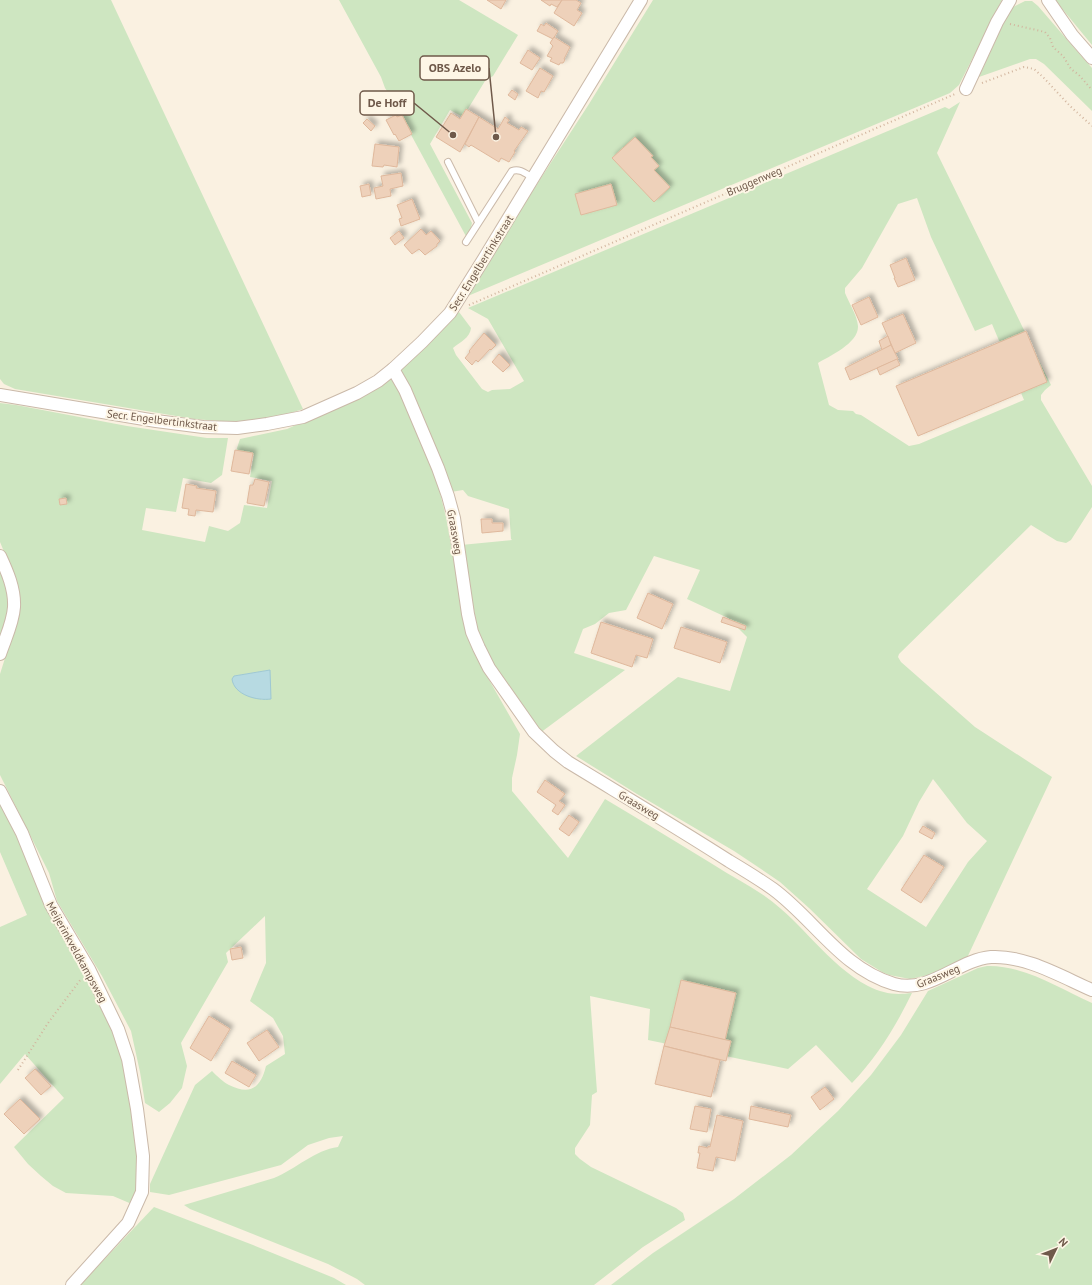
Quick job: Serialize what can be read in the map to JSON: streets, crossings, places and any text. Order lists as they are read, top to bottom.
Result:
{
  "streets": {
    "street": ["Secr. Engelbertinkstraat", "Graasweg", "Meijerinkveldkampsweg"],
    "path": ["Bruggenweg"]
  },
  "crossings": [
    ["Bruggenweg", "Secr. Engelbertinkstraat"],
    ["Secr. Engelbertinkstraat", "Graasweg"]
  ],
  "places": ["De Hoff", "OBS Azelo"],
  "north": "top right"
}
